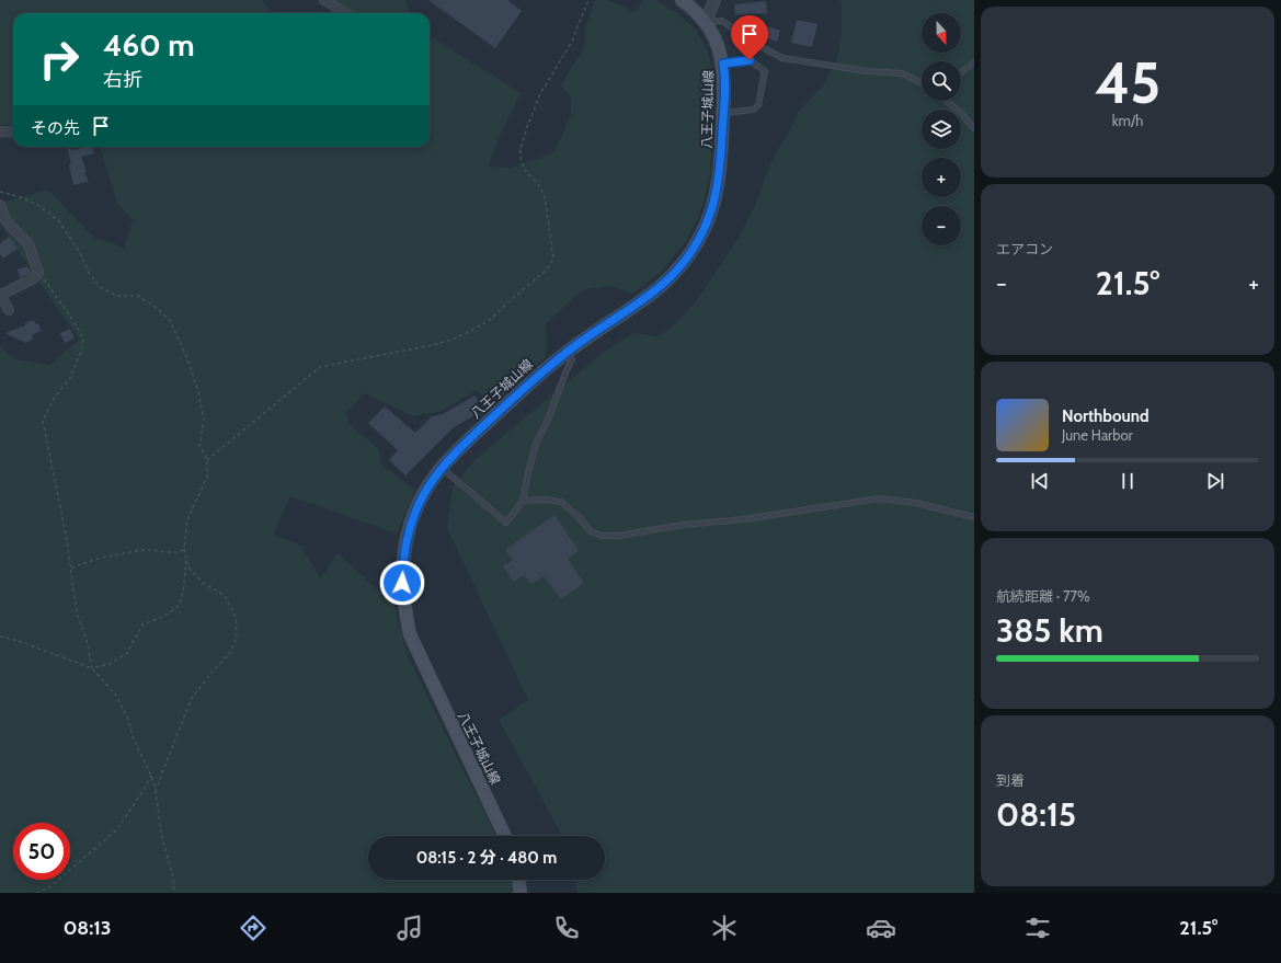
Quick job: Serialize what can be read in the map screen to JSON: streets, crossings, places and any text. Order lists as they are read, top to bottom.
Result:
{
  "streets": {
    "main road": ["八王子城山線"]
  },
  "north": "bottom",
  "page": {
    "tile": [
      ["45", "km/h"],
      "エアコン",
      ["航続距離 · 77%", "385 km"],
      ["到着", "08:15"]
    ],
    "map_buttons": ["+", "−"],
    "turn": ["460 m", "右折"],
    "then": "その先",
    "heat": ["−", "21.5°", "+"],
    "song": ["Northbound", "June Harbor"],
    "limit": "50",
    "trip": "08:15 · 2 分 · 480 m",
    "tabs": ["08:13", "21.5°"]
  }
}
